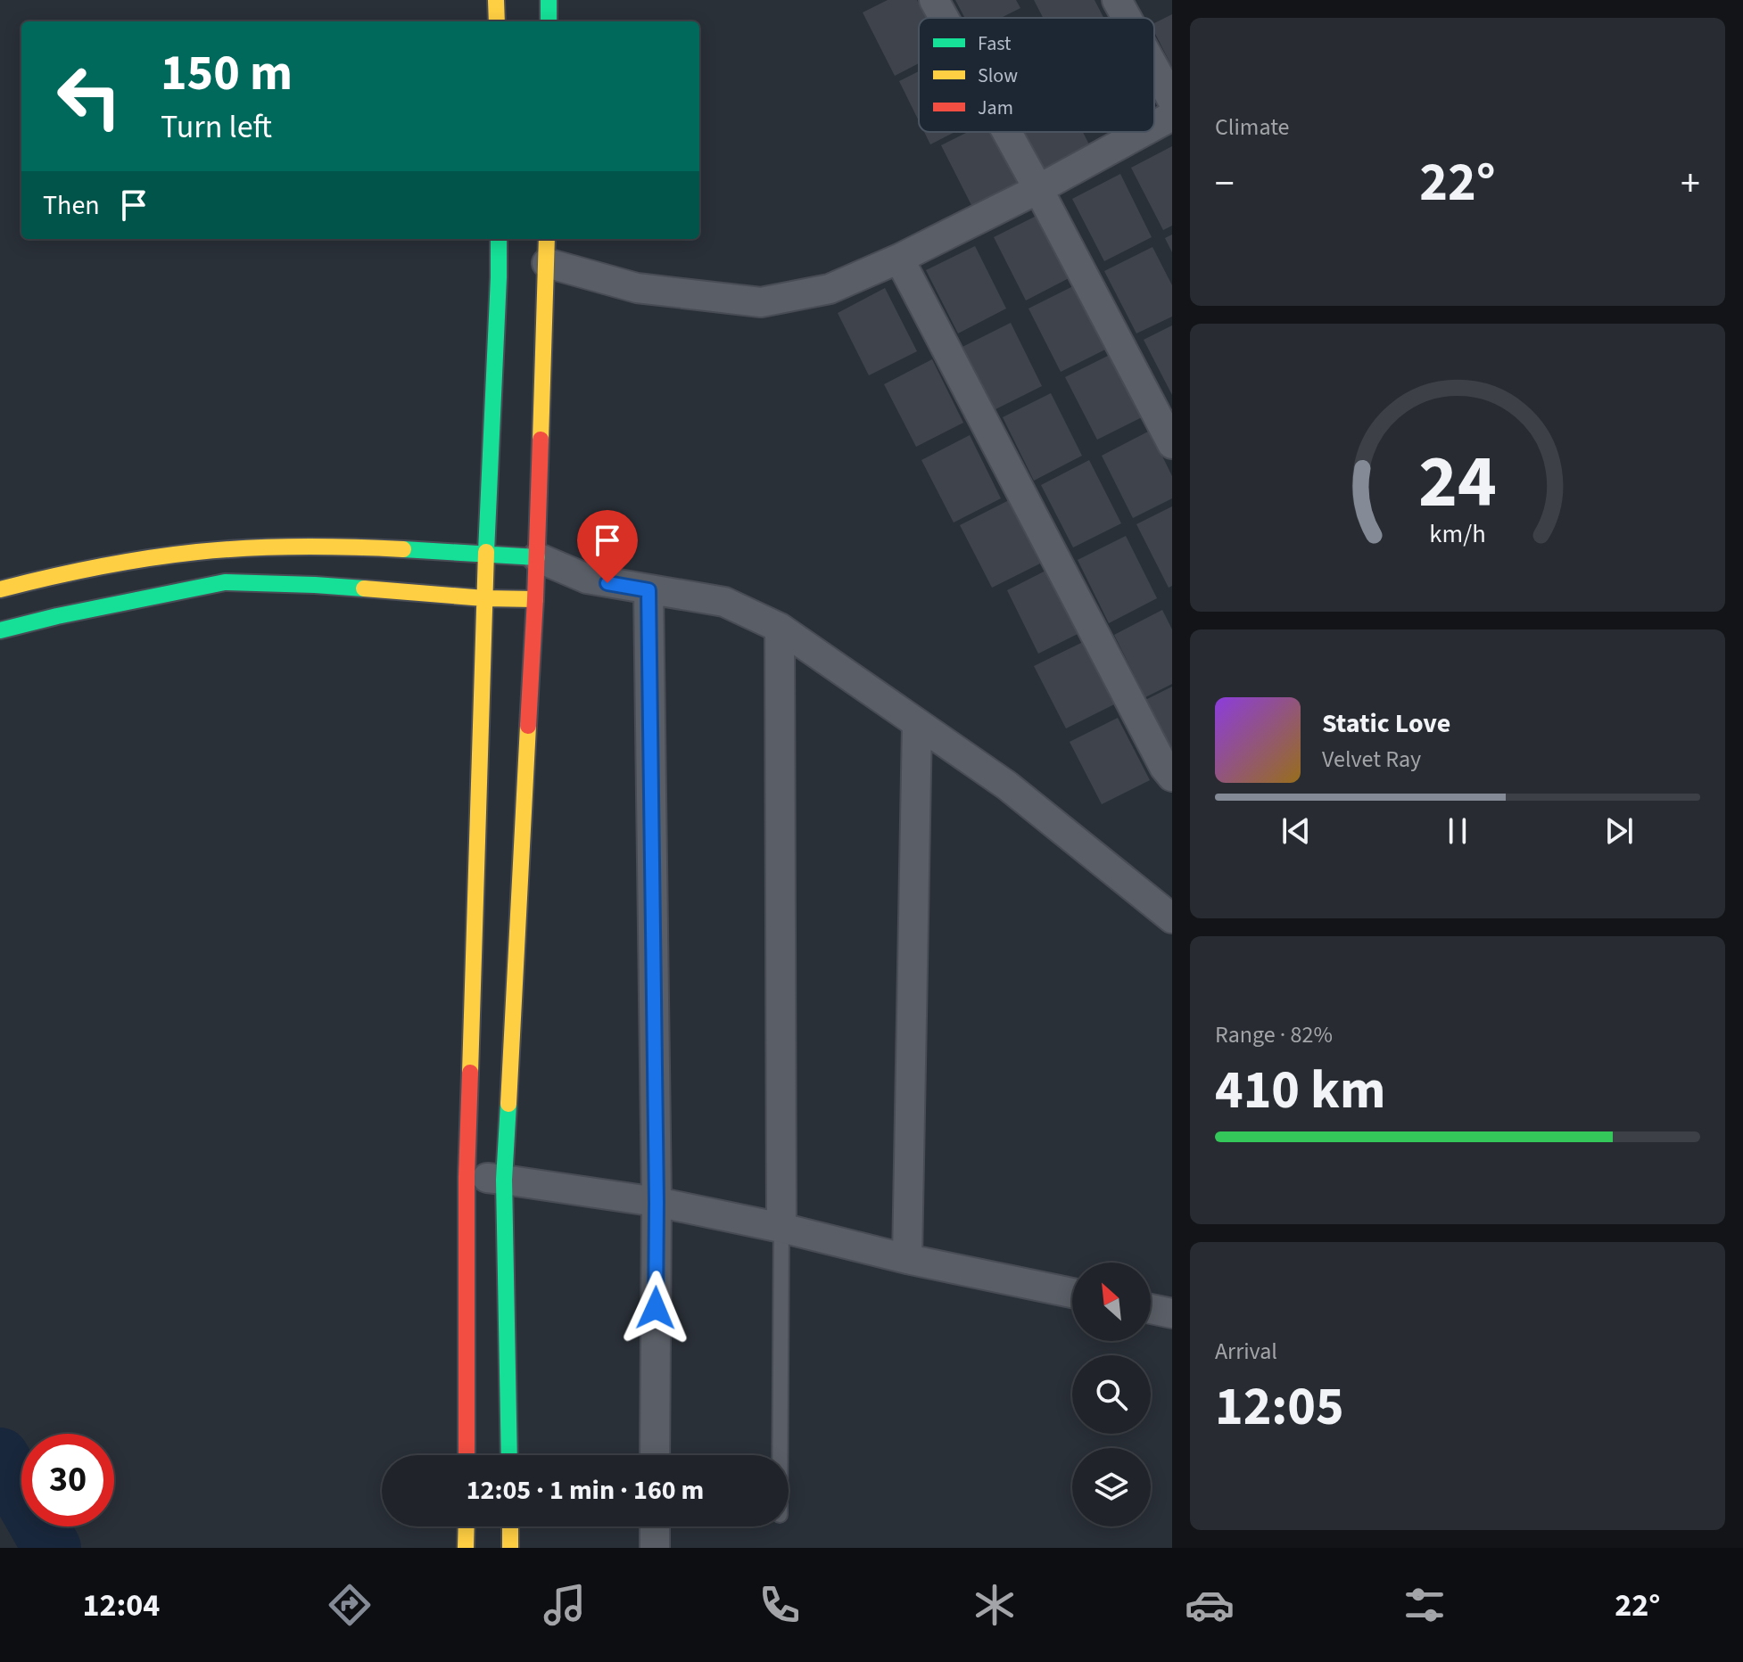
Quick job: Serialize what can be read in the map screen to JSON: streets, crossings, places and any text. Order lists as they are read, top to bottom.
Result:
{
  "legend": ["Fast", "Slow", "Jam"],
  "north": "top left",
  "page": {
    "tile": [
      "Climate",
      ["Range · 82%", "410 km"],
      ["Arrival", "12:05"]
    ],
    "turn": ["150 m", "Turn left"],
    "heat": ["−", "22°", "+"],
    "then": "Then",
    "song": ["Static Love", "Velvet Ray"],
    "limit": "30",
    "trip": "12:05 · 1 min · 160 m",
    "tabs": ["12:04", "22°"],
    "gauge": ["24", "km/h"]
  }
}
